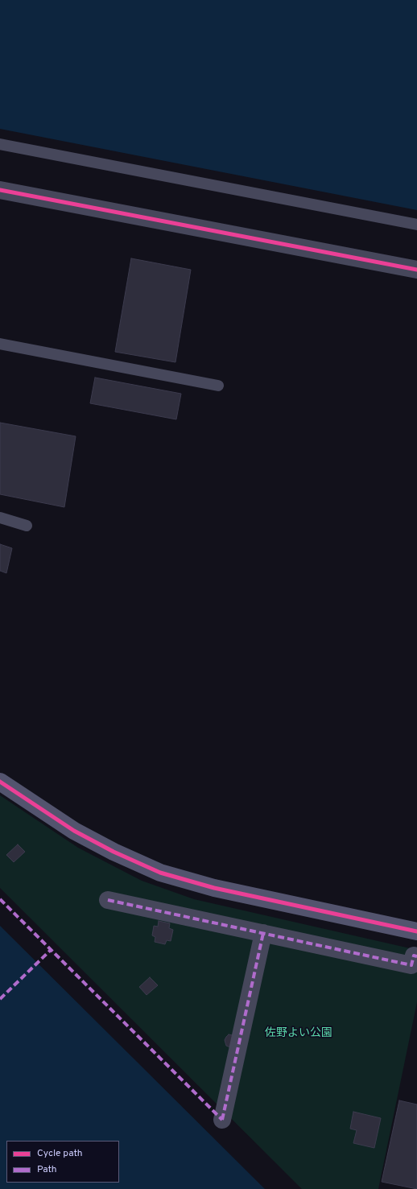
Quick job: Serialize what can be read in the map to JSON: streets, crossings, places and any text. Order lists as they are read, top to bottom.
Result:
{
  "parks": ["佐野よい公園"],
  "legend": ["Cycle path", "Path"]
}
